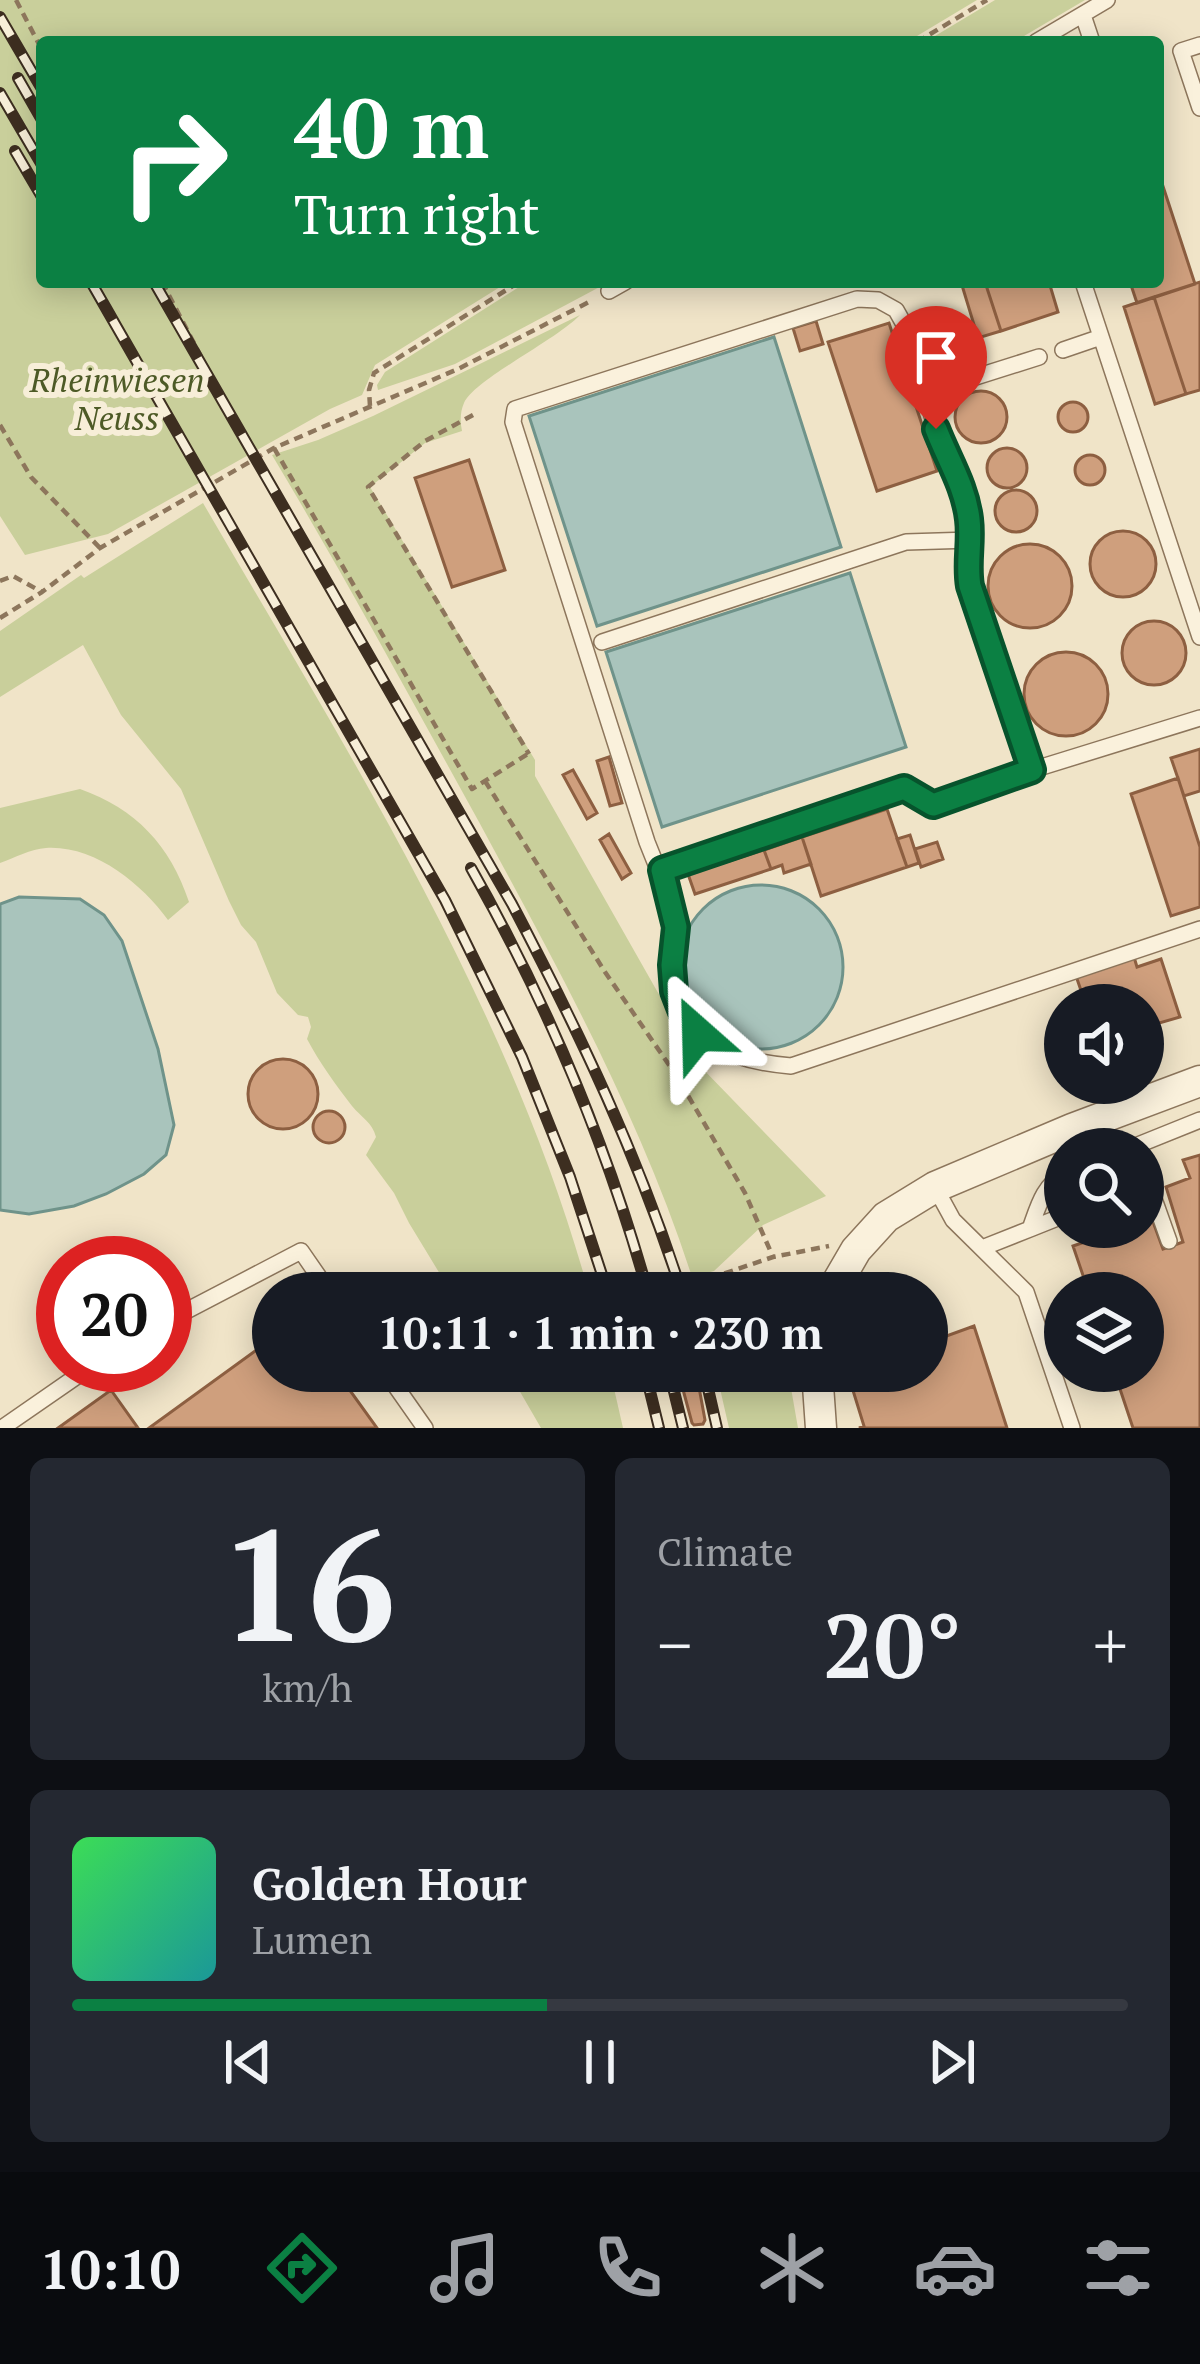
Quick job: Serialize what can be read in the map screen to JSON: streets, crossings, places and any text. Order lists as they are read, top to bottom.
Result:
{
  "parks": ["Rheinwiesen Neuss"],
  "page": {
    "turn": ["40 m", "Turn right"],
    "limit": "20",
    "trip": "10:11 · 1 min · 230 m",
    "tile": [
      ["16", "km/h"],
      "Climate"
    ],
    "heat": ["−", "20°", "+"],
    "song": ["Golden Hour", "Lumen"],
    "tabs": "10:10"
  }
}
